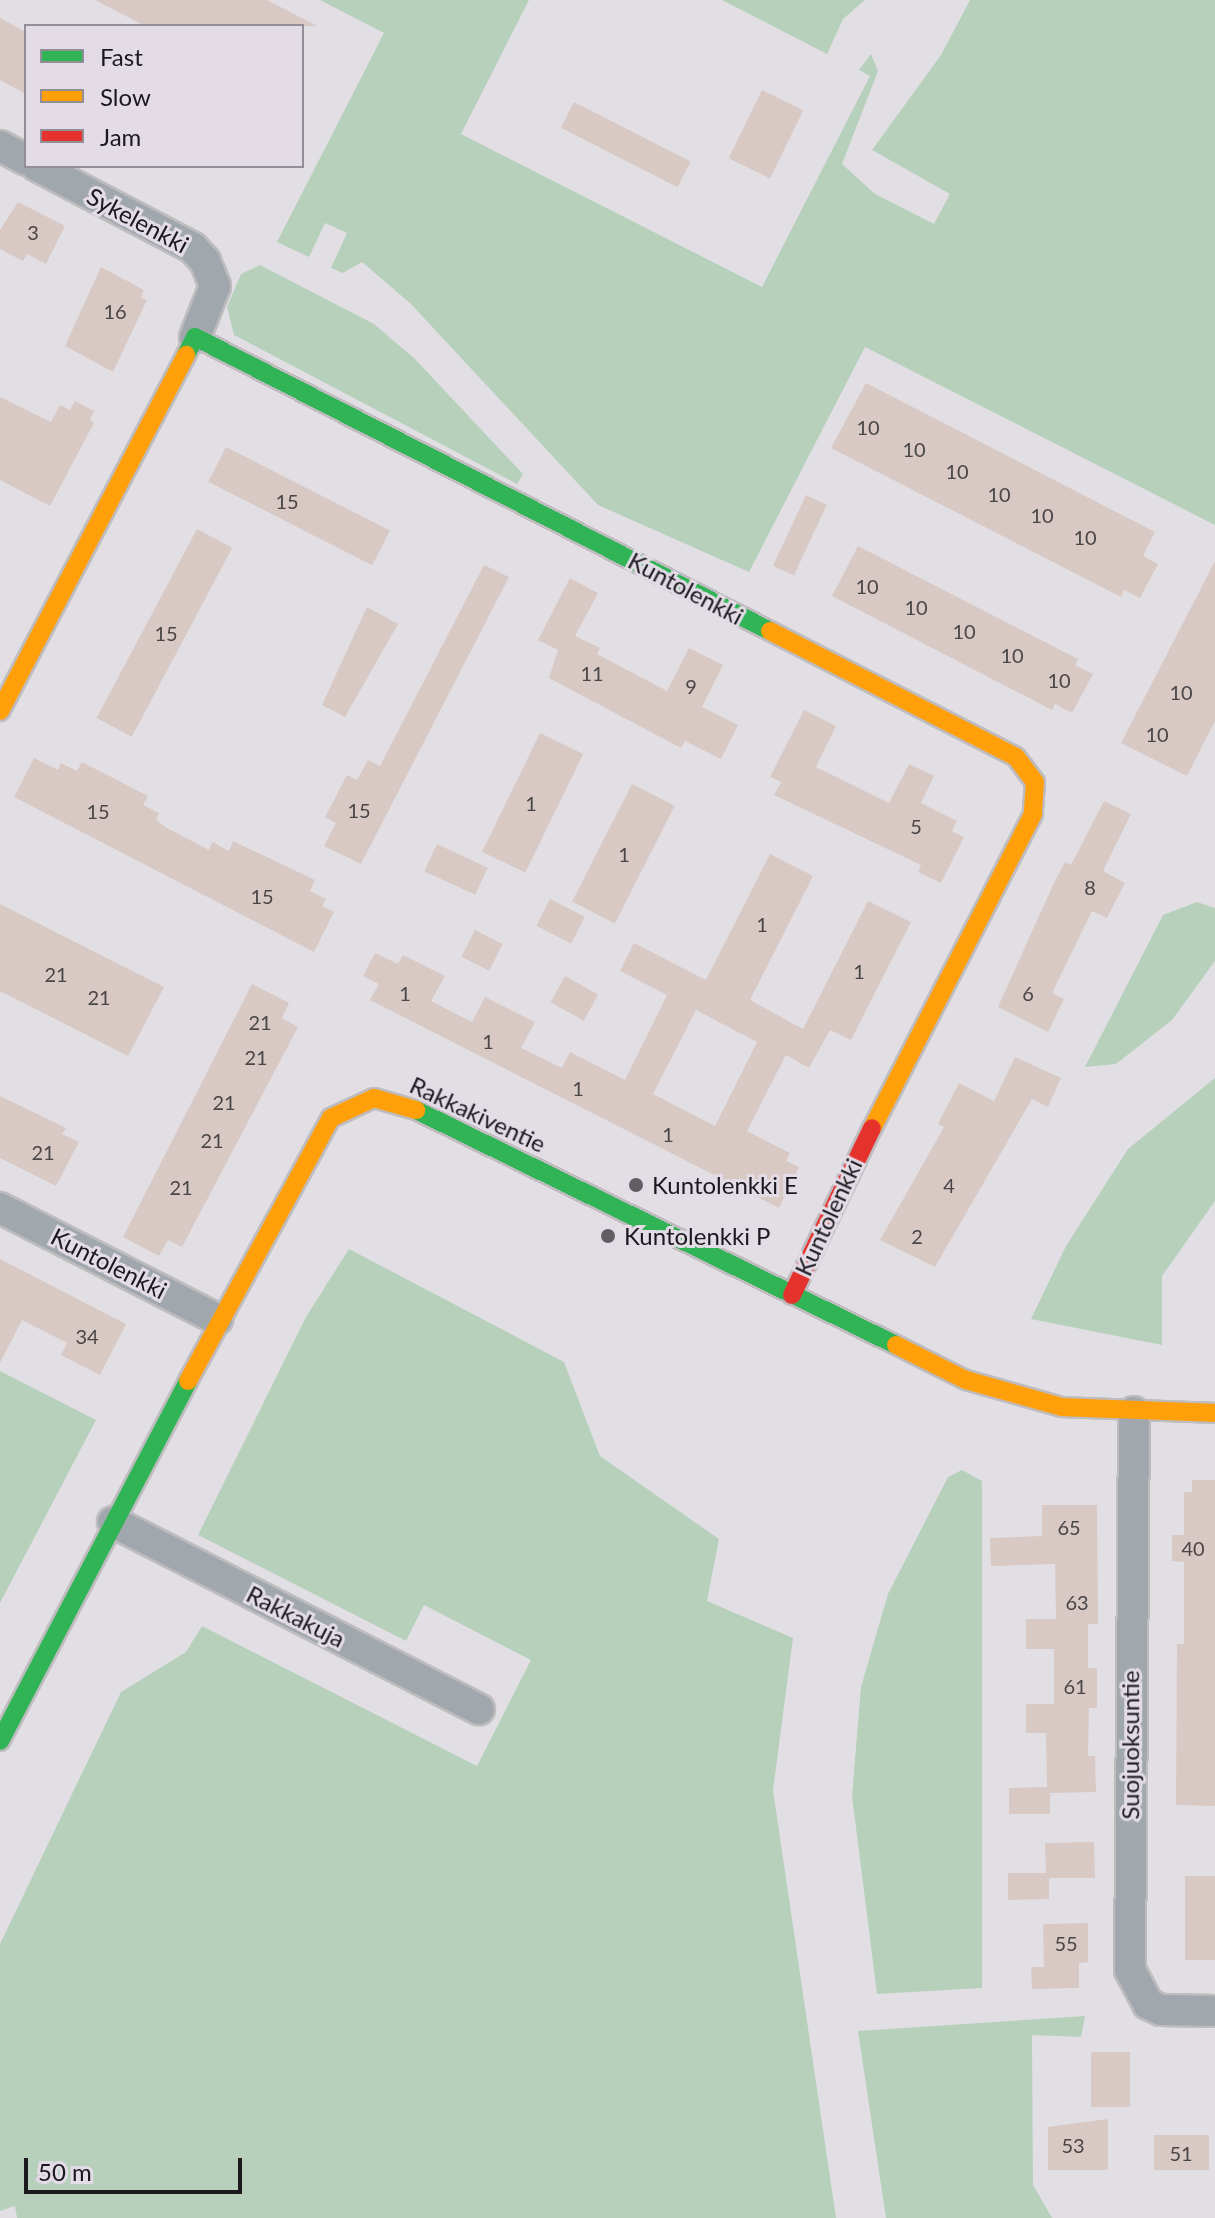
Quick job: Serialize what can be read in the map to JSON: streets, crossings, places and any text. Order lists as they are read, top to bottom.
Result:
{
  "streets": {
    "street": [
      "Sykelenkki",
      "Kuntolenkki",
      "Rakkakiventie",
      "Rakkakuja",
      "Suojuoksuntie"
    ]
  },
  "crossings": [
    ["Sykelenkki", "Kuntolenkki"],
    ["Kuntolenkki", "Rakkakiventie"],
    ["Rakkakiventie", "Rakkakuja"],
    ["Rakkakiventie", "Suojuoksuntie"]
  ],
  "places": ["Kuntolenkki E", "Kuntolenkki P"],
  "house_numbers": [
    "3",
    "16",
    "10",
    "10",
    "10",
    "10",
    "15",
    "10",
    "10",
    "10",
    "10",
    "10",
    "15",
    "10",
    "11",
    "10",
    "9",
    "10",
    "10",
    "1",
    "15",
    "15",
    "5",
    "1",
    "8",
    "15",
    "1",
    "1",
    "21",
    "1",
    "6",
    "21",
    "21",
    "1",
    "21",
    "1",
    "21",
    "1",
    "21",
    "21",
    "4",
    "21",
    "2",
    "34",
    "65",
    "40",
    "63",
    "61",
    "55",
    "53",
    "51"
  ],
  "legend": ["Fast", "Slow", "Jam"],
  "scale_bar": "50 m"
}
